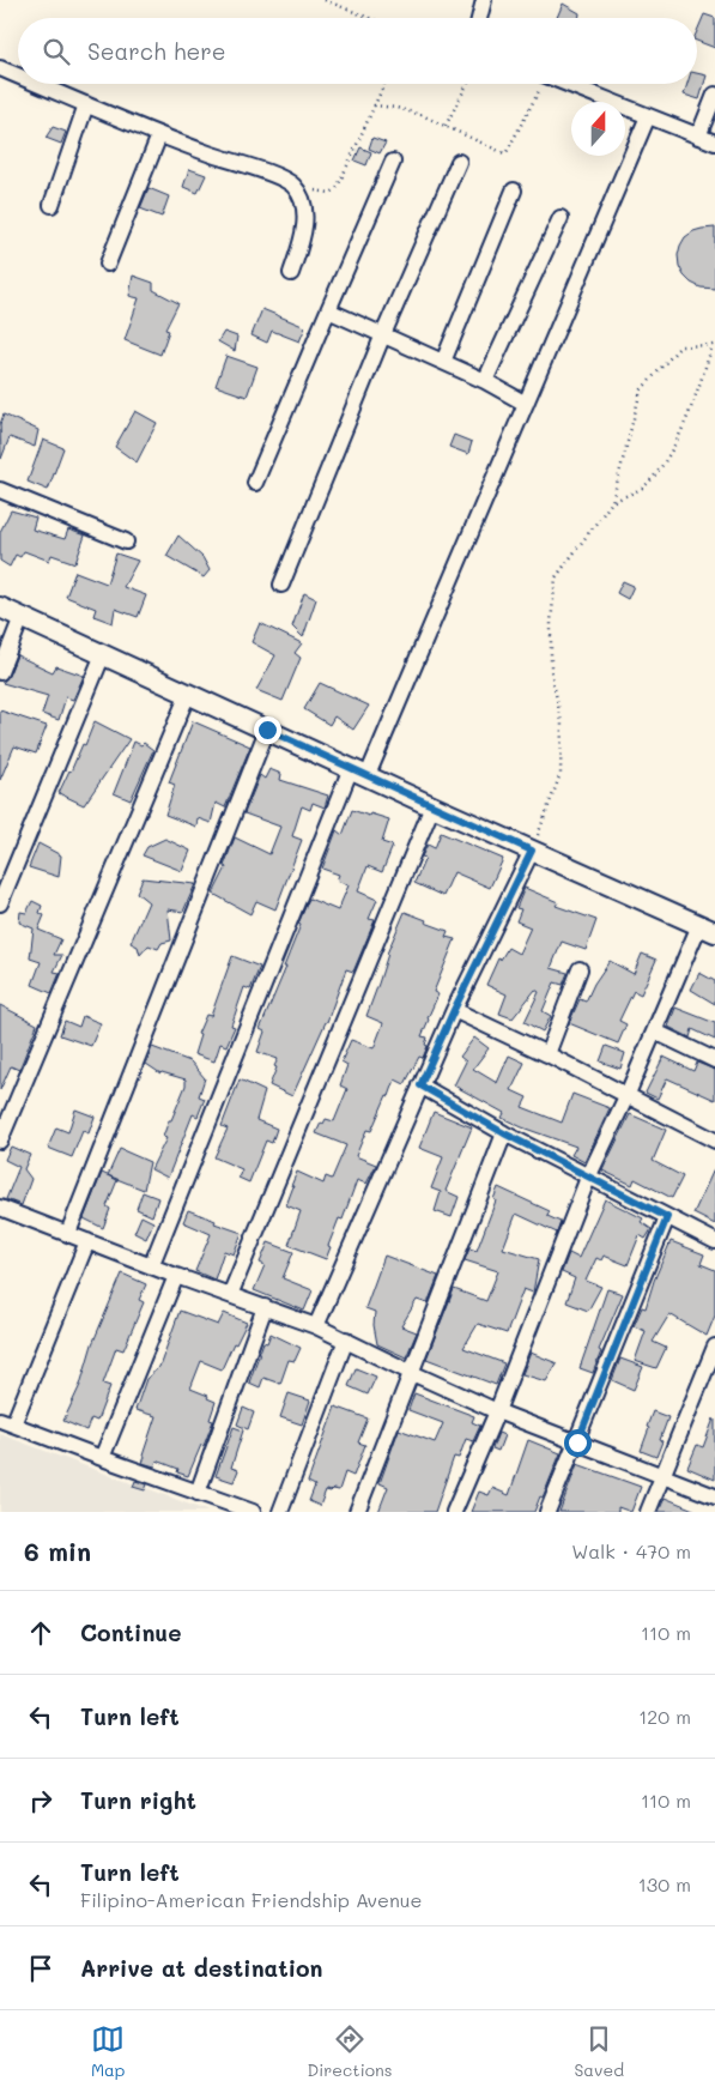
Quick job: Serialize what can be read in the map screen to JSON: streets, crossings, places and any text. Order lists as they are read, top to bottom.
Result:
{
  "north": "top",
  "page": {
    "search": "Search here",
    "heading": ["6 min", "Walk · 470 m"],
    "list": [
      ["Continue", "110 m"],
      ["Turn left", "120 m"],
      ["Turn right", "110 m"],
      ["Turn left", "Filipino-American Friendship Avenue", "130 m"],
      "Arrive at destination"
    ],
    "nav": ["Map", "Directions", "Saved"]
  }
}
